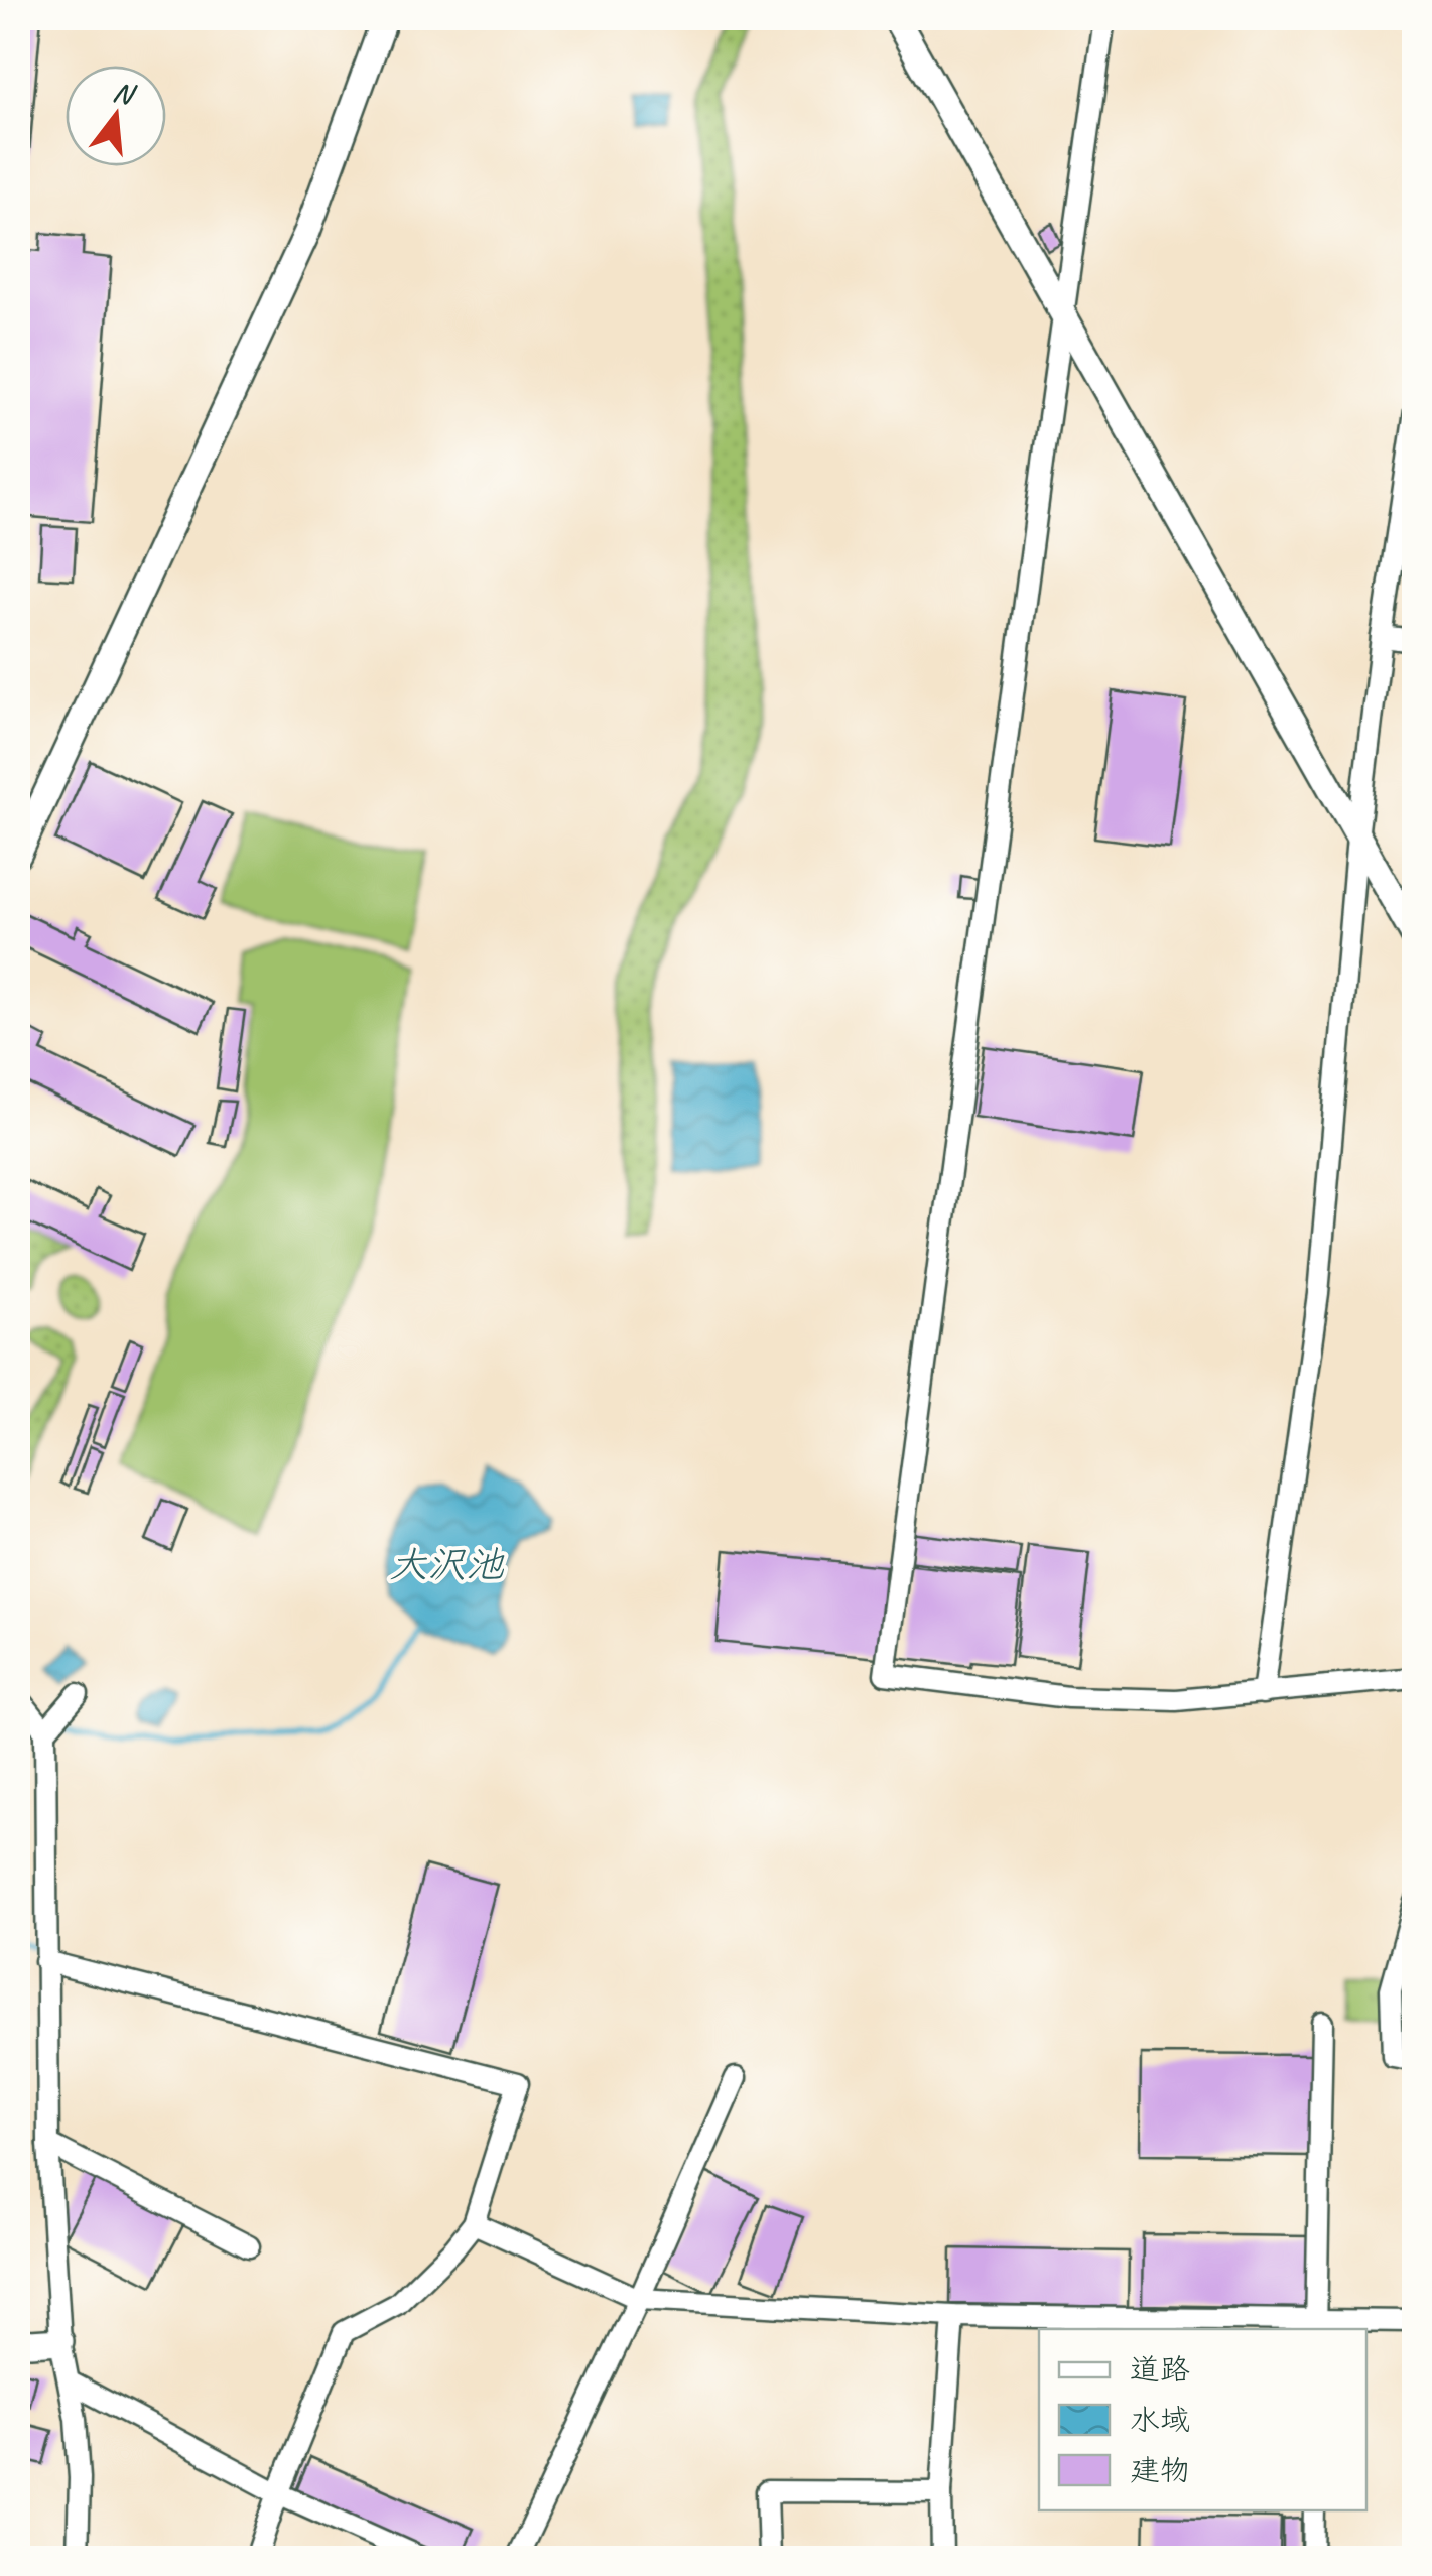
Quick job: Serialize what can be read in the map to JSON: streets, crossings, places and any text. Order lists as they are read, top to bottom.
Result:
{
  "water": ["大沢池"],
  "legend": ["道路", "水域", "建物"],
  "north": "top"
}
